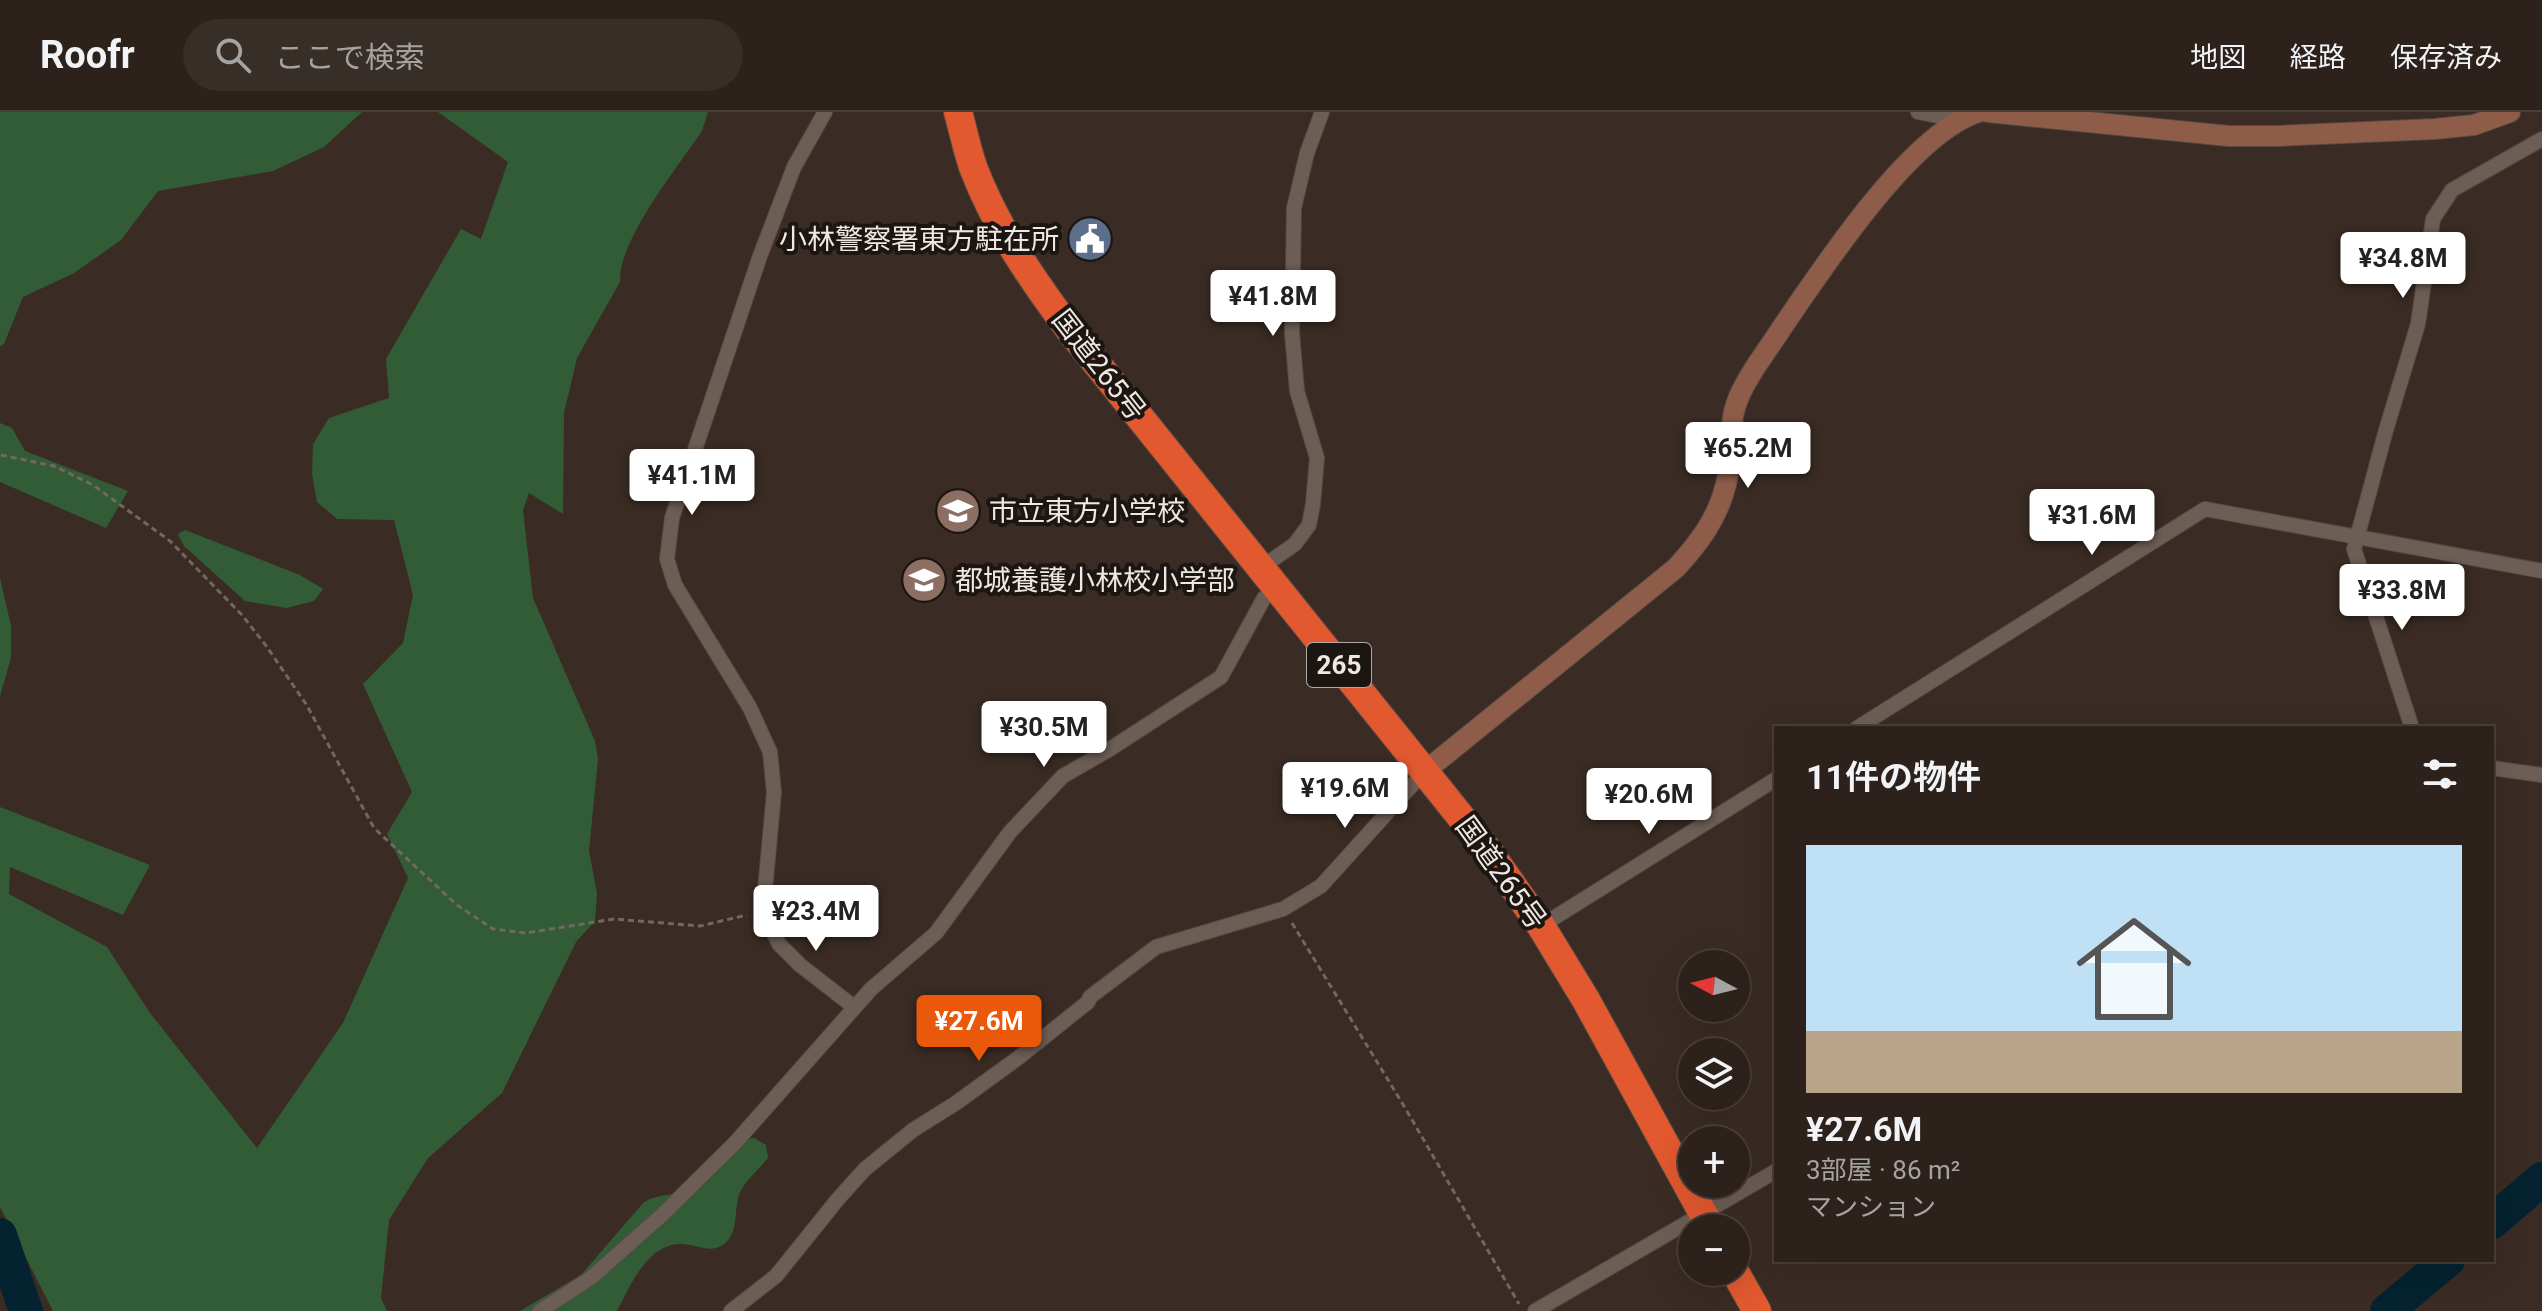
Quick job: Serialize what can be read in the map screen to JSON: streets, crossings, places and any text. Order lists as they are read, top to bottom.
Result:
{
  "streets": {
    "highway": ["国道265号", "265"]
  },
  "places": {
    "public building": ["小林警察署東方駐在所"],
    "school or university": ["市立東方小学校", "都城養護小林校小学部"]
  },
  "north": "left",
  "page": {
    "header": "Roofr",
    "search": "ここで検索",
    "nav": ["地図", "経路", "保存済み"],
    "price": [
      "¥34.8M",
      "¥41.8M",
      "¥65.2M",
      "¥41.1M",
      "¥31.6M",
      "¥33.8M",
      "¥30.5M",
      "¥19.6M",
      "¥20.6M",
      "¥23.4M",
      "¥27.6M"
    ],
    "heading": "11件の物件",
    "list": [
      {
        "name": "¥27.6M",
        "note": "3部屋 · 86 m² · マンション"
      }
    ],
    "map_buttons": ["+", "−"]
  }
}
